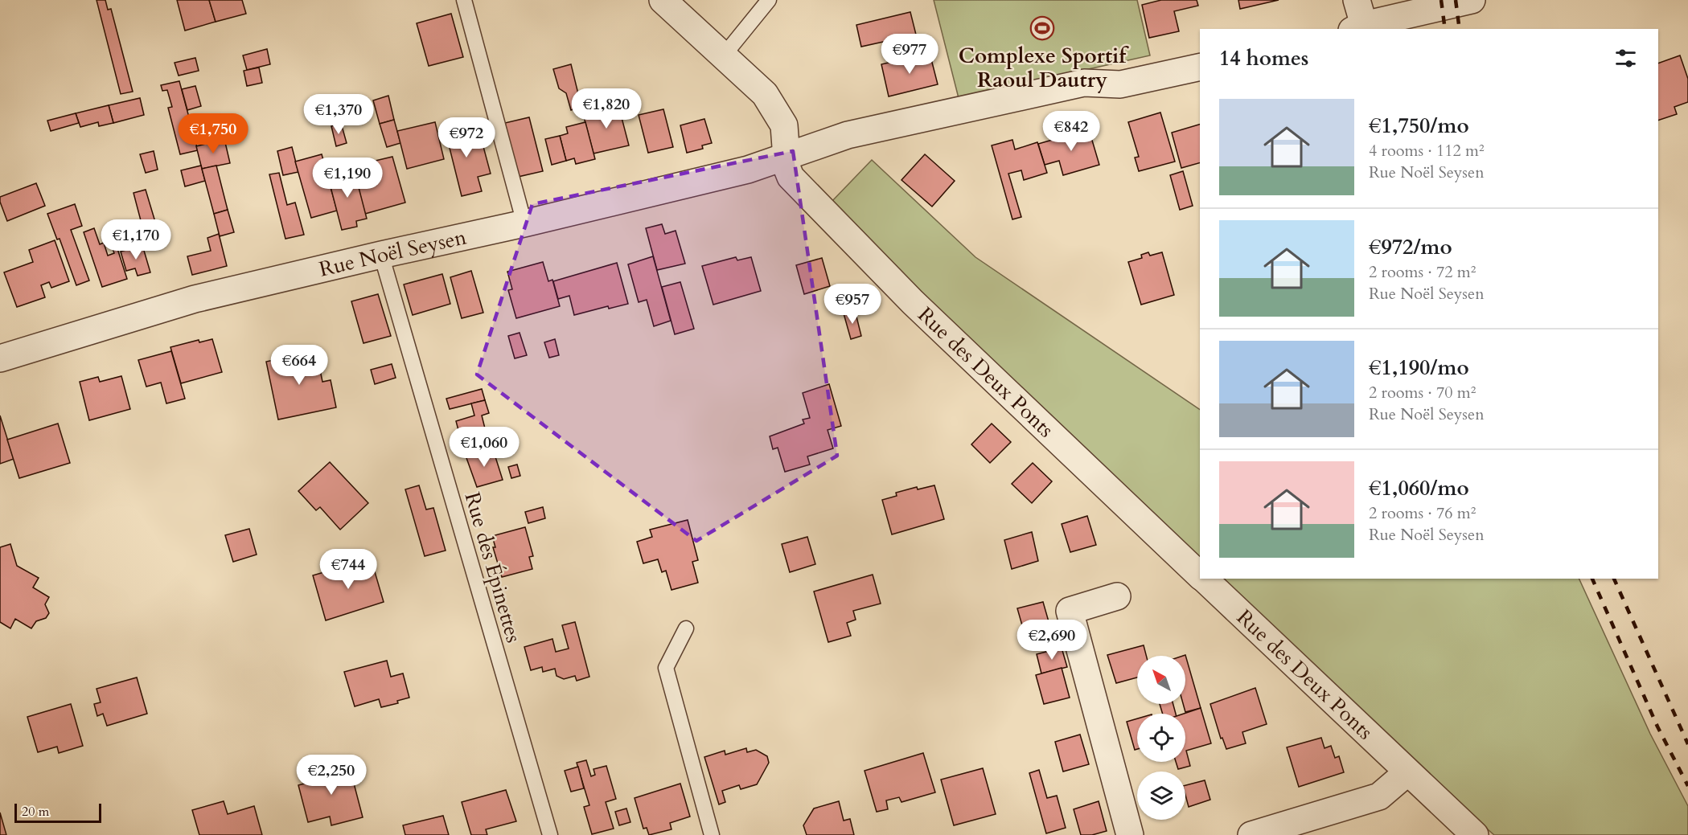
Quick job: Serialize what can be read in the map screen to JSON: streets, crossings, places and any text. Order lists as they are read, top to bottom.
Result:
{
  "streets": {
    "street": ["Rue Noël Seysen", "Rue des Deux Ponts"],
    "lane": ["Rue des Épinettes"]
  },
  "crossings": [
    ["Rue Noël Seysen", "Rue des Deux Ponts"],
    ["Rue Noël Seysen", "Rue des Épinettes"]
  ],
  "places": {
    "sports": ["Complexe Sportif Raoul Dautry"]
  },
  "scale_bar": "20 m",
  "north": "top left",
  "page": {
    "heading": "14 homes",
    "price": [
      "€977",
      "€1,820",
      "€1,370",
      "€842",
      "€1,750",
      "€972",
      "€1,190",
      "€1,170",
      "€957",
      "€664",
      "€1,060",
      "€744",
      "€2,690",
      "€2,250"
    ],
    "list": [
      {
        "name": "€1,750/mo",
        "note": "4 rooms · 112 m² · Rue Noël Seysen"
      },
      {
        "name": "€972/mo",
        "note": "2 rooms · 72 m² · Rue Noël Seysen"
      },
      {
        "name": "€1,190/mo",
        "note": "2 rooms · 70 m² · Rue Noël Seysen"
      },
      {
        "name": "€1,060/mo",
        "note": "2 rooms · 76 m² · Rue Noël Seysen"
      }
    ],
    "scale": "20 m"
  }
}
